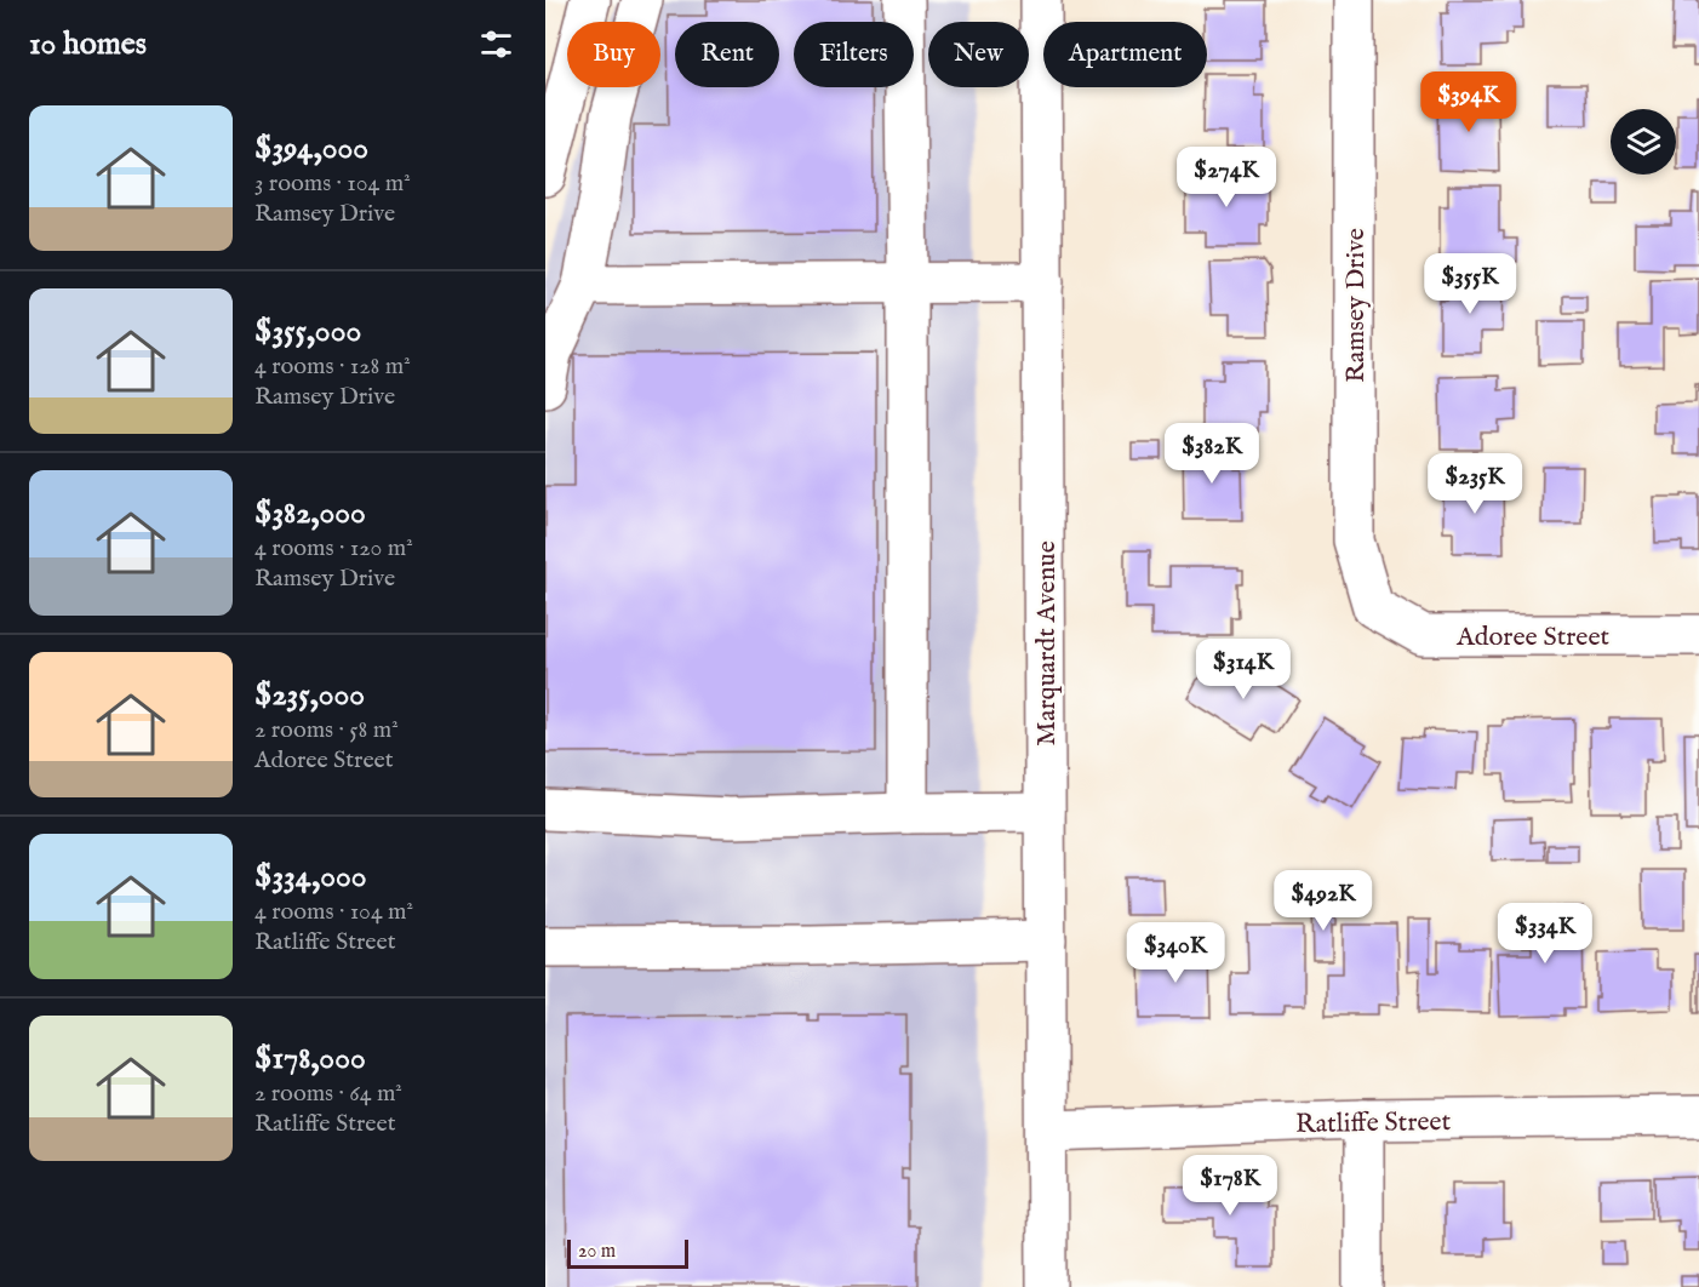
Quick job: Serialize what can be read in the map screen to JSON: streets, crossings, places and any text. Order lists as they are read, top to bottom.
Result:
{
  "streets": {
    "street": [
      "Ramsey Drive",
      "Adoree Street",
      "Marquardt Avenue",
      "Ratliffe Street"
    ]
  },
  "crossings": [
    ["Ramsey Drive", "Adoree Street"],
    ["Marquardt Avenue", "Ratliffe Street"]
  ],
  "scale_bar": "20 m",
  "page": {
    "heading": "10 homes",
    "chip": [
      "Buy",
      "Rent",
      "Filters",
      "New",
      "Apartment"
    ],
    "price": [
      "$394K",
      "$274K",
      "$355K",
      "$382K",
      "$235K",
      "$314K",
      "$492K",
      "$334K",
      "$340K",
      "$178K"
    ],
    "list": [
      {
        "name": "$394,000",
        "note": "3 rooms · 104 m² · Ramsey Drive"
      },
      {
        "name": "$355,000",
        "note": "4 rooms · 128 m² · Ramsey Drive"
      },
      {
        "name": "$382,000",
        "note": "4 rooms · 120 m² · Ramsey Drive"
      },
      {
        "name": "$235,000",
        "note": "2 rooms · 58 m² · Adoree Street"
      },
      {
        "name": "$334,000",
        "note": "4 rooms · 104 m² · Ratliffe Street"
      },
      {
        "name": "$178,000",
        "note": "2 rooms · 64 m² · Ratliffe Street"
      }
    ],
    "scale": "20 m"
  }
}
